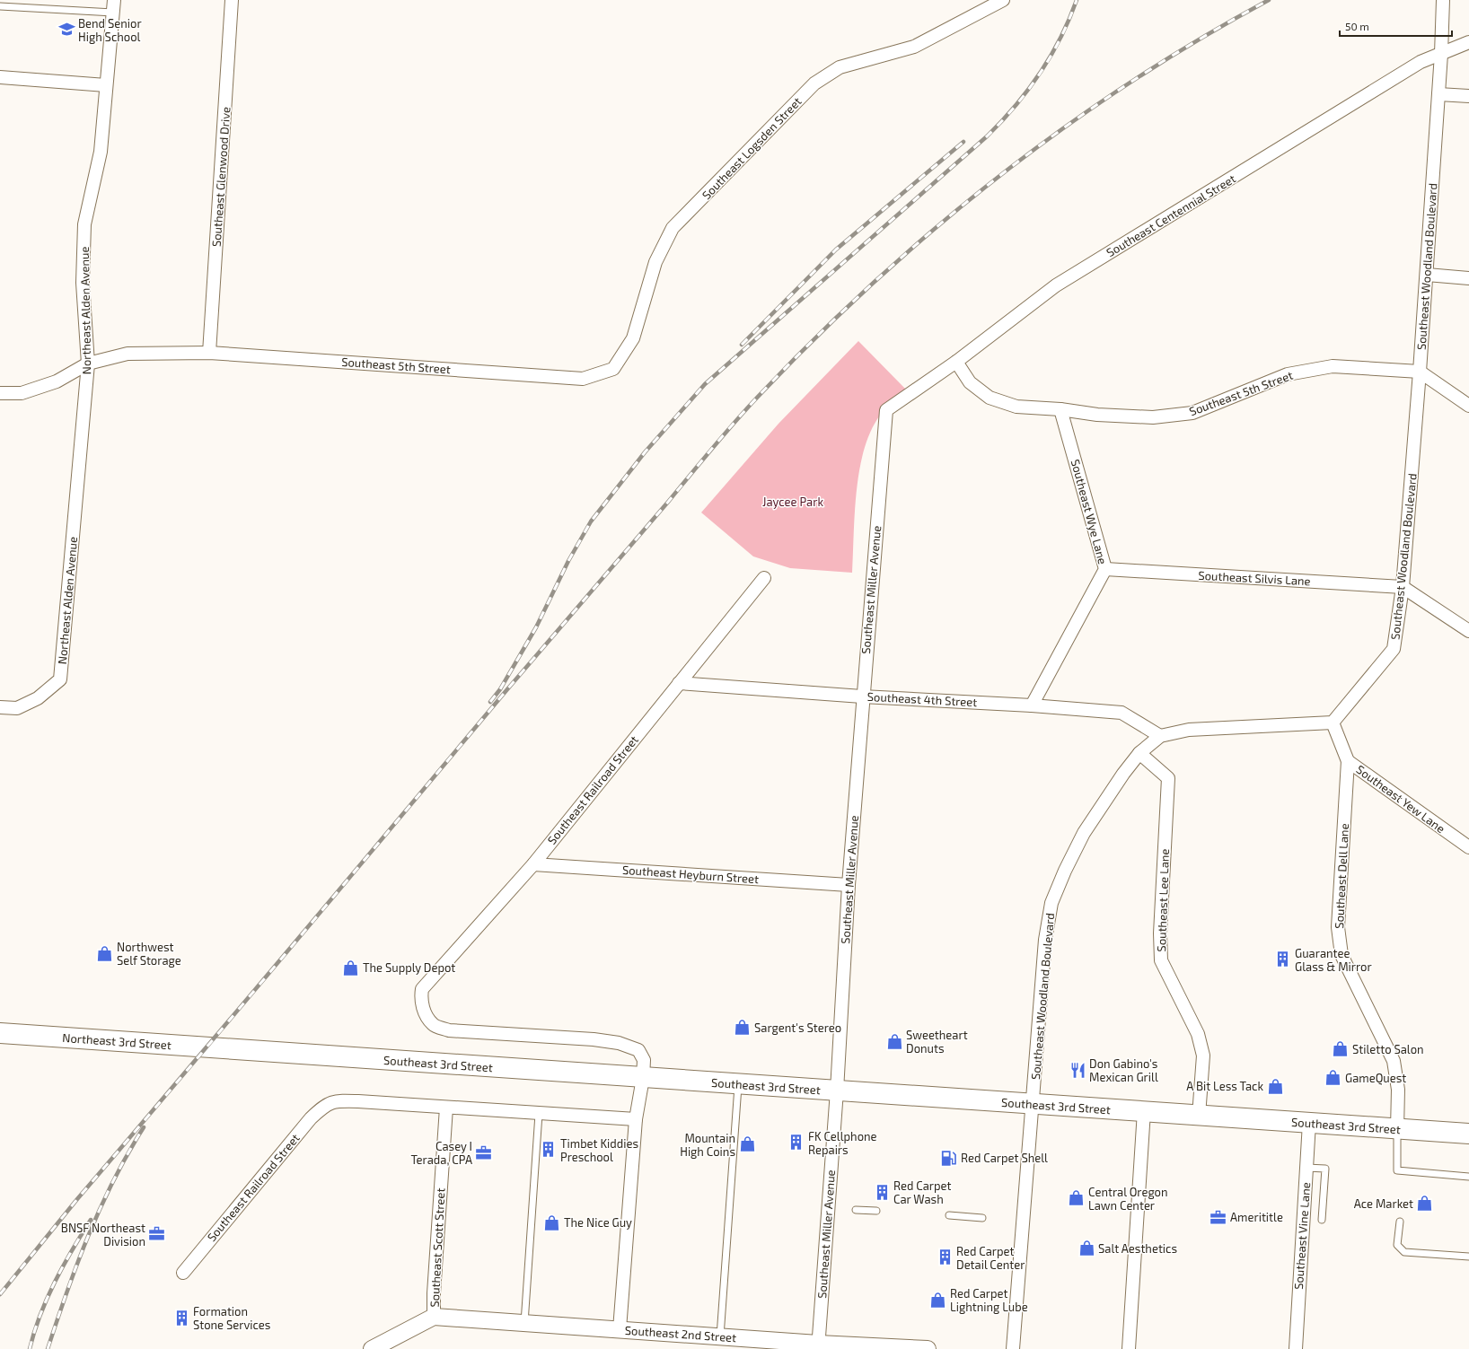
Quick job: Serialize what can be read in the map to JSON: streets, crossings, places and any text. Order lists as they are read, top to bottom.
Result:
{
  "streets": {
    "main road": ["Northeast 3rd Street", "Southeast 3rd Street"],
    "street": [
      "Southeast Logsden Street",
      "Southeast Glenwood Drive",
      "Southeast Centennial Street",
      "Southeast Woodland Boulevard",
      "Northeast Alden Avenue",
      "Southeast 5th Street",
      "Southeast Wye Lane",
      "Southeast Silvis Lane",
      "Southeast Miller Avenue",
      "Southeast 4th Street",
      "Southeast Railroad Street",
      "Southeast Yew Lane",
      "Southeast Heyburn Street",
      "Southeast Dell Lane",
      "Southeast Lee Lane",
      "Southeast Vine Lane",
      "Southeast Scott Street",
      "Southeast 2nd Street"
    ]
  },
  "crossings": [
    ["Southeast Logsden Street", "Southeast 5th Street"],
    ["Southeast Glenwood Drive", "Southeast 5th Street"],
    ["Southeast Centennial Street", "Southeast Woodland Boulevard"],
    ["Southeast Centennial Street", "Southeast 5th Street"],
    ["Southeast Centennial Street", "Southeast Miller Avenue"],
    ["Southeast Woodland Boulevard", "Southeast 5th Street"],
    ["Southeast Woodland Boulevard", "Southeast Silvis Lane"],
    ["Southeast Woodland Boulevard", "Southeast 4th Street"],
    ["Southeast Woodland Boulevard", "Southeast Yew Lane"],
    ["Southeast Woodland Boulevard", "Southeast Lee Lane"],
    ["Southeast Woodland Boulevard", "Southeast 3rd Street"],
    ["Northeast Alden Avenue", "Southeast 5th Street"],
    ["Southeast 5th Street", "Southeast Wye Lane"],
    ["Southeast Wye Lane", "Southeast Silvis Lane"],
    ["Southeast Wye Lane", "Southeast 4th Street"],
    ["Southeast Miller Avenue", "Southeast 4th Street"],
    ["Southeast Miller Avenue", "Southeast Heyburn Street"],
    ["Southeast Miller Avenue", "Southeast 3rd Street"],
    ["Southeast Miller Avenue", "Southeast 2nd Street"],
    ["Southeast 4th Street", "Southeast Railroad Street"],
    ["Southeast Railroad Street", "Southeast Heyburn Street"],
    ["Southeast Railroad Street", "Southeast 3rd Street"],
    ["Southeast Railroad Street", "Southeast Scott Street"],
    ["Southeast Yew Lane", "Southeast Dell Lane"],
    ["Southeast Dell Lane", "Southeast 3rd Street"],
    ["Southeast Lee Lane", "Southeast 3rd Street"],
    ["Northeast 3rd Street", "Southeast 3rd Street"],
    ["Southeast 3rd Street", "Southeast Vine Lane"],
    ["Southeast Scott Street", "Southeast 2nd Street"]
  ],
  "parks": ["Jaycee Park"],
  "places": {
    "school or university": ["Bend Senior High School"],
    "shop": [
      "Northwest Self Storage",
      "The Supply Depot",
      "Sargent's Stereo",
      "Sweetheart Donuts",
      "Stiletto Salon",
      "GameQuest",
      "A Bit Less Tack",
      "Mountain High Coins",
      "Central Oregon Lawn Center",
      "Ace Market",
      "The Nice Guy",
      "Salt Aesthetics",
      "Red Carpet Lightning Lube"
    ],
    "building": [
      "Guarantee Glass & Mirror",
      "FK Cellphone Repairs",
      "Timbet Kiddies Preschool",
      "Red Carpet Car Wash",
      "Red Carpet Detail Center",
      "Formation Stone Services"
    ],
    "restaurant": ["Don Gabino's Mexican Grill"],
    "office": ["Casey I Terada, CPA", "Amerititle", "BNSF Northeast Division"],
    "fuel station": ["Red Carpet Shell"]
  },
  "scale_bar": "50 m"
}
